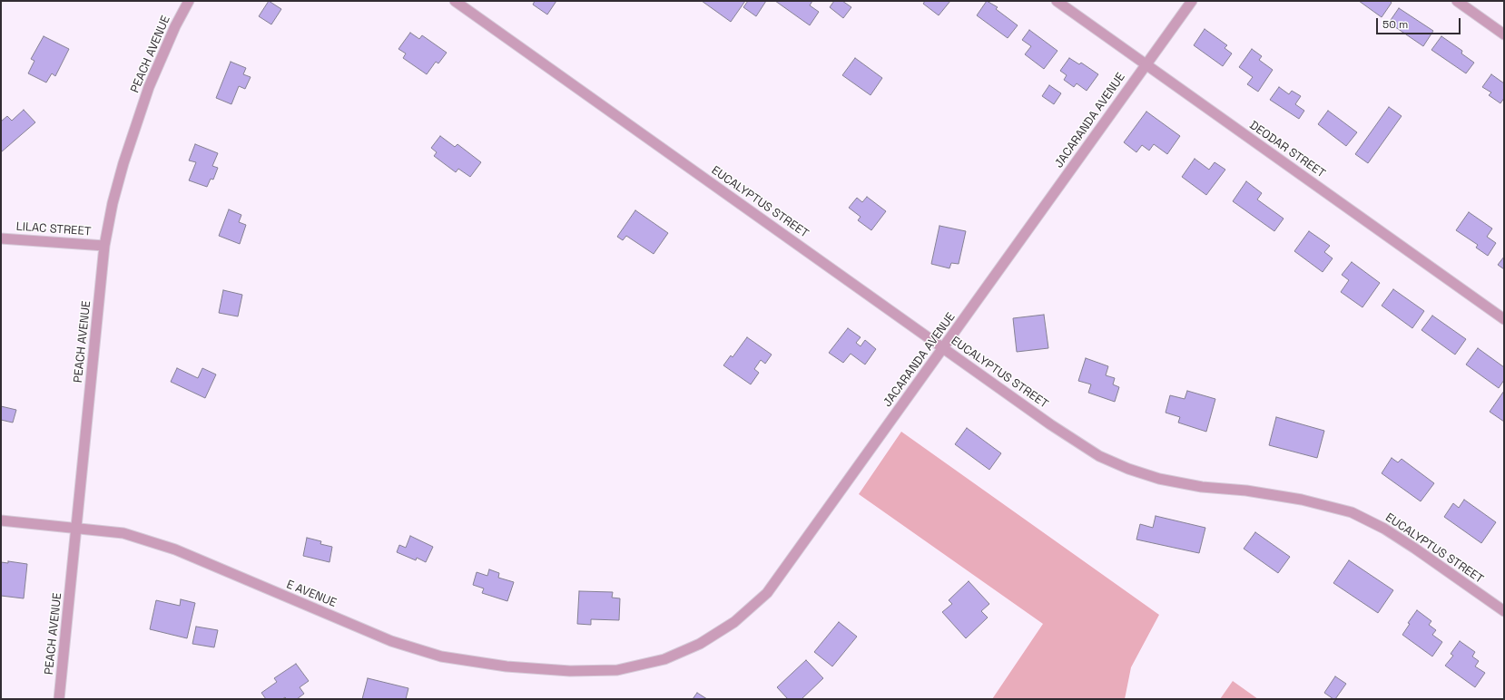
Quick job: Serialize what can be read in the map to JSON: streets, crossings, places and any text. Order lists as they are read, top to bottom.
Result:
{
  "streets": {
    "street": [
      "PEACH AVENUE",
      "JACARANDA AVENUE",
      "DEODAR STREET",
      "EUCALYPTUS STREET",
      "LILAC STREET",
      "E AVENUE"
    ]
  },
  "crossings": [
    ["PEACH AVENUE", "LILAC STREET"],
    ["PEACH AVENUE", "E AVENUE"],
    ["JACARANDA AVENUE", "DEODAR STREET"],
    ["JACARANDA AVENUE", "EUCALYPTUS STREET"],
    ["JACARANDA AVENUE", "E AVENUE"]
  ],
  "scale_bar": "50 m"
}
